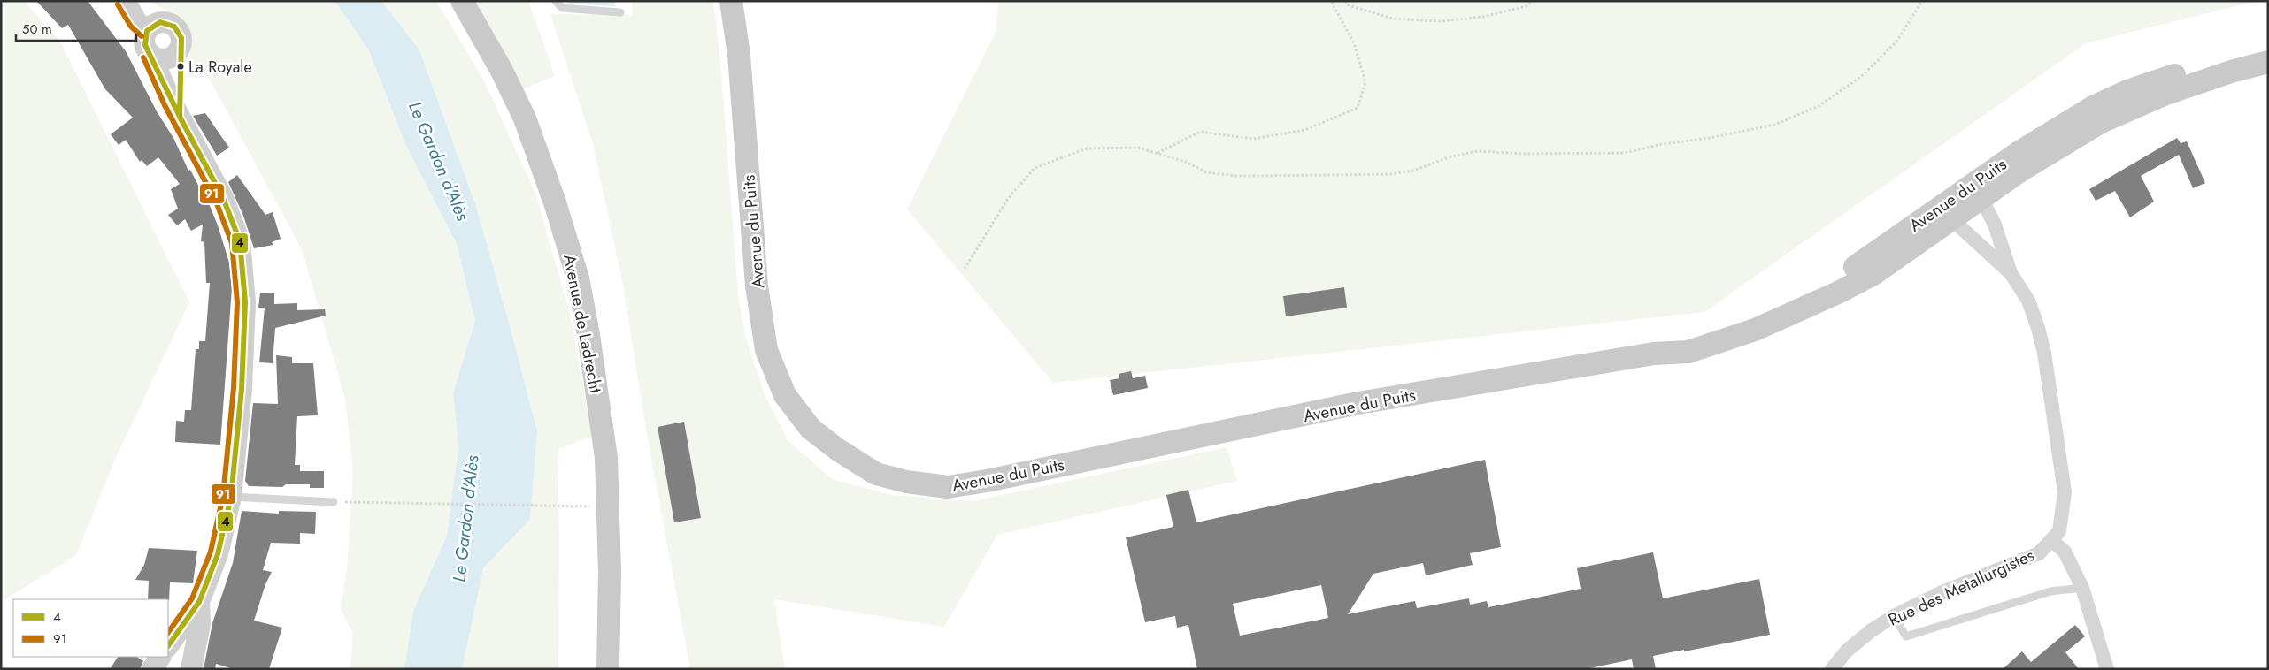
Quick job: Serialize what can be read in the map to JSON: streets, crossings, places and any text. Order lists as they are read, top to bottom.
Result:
{
  "streets": {
    "main road": ["Avenue du Puits", "Avenue de Ladrecht"],
    "street": ["Rue des Metallurgistes"]
  },
  "water": ["Le Gardon d'Alès"],
  "places": ["La Royale"],
  "lines": ["transit line 91", "transit line 4"],
  "legend": ["4", "91"],
  "scale_bar": "50 m"
}
